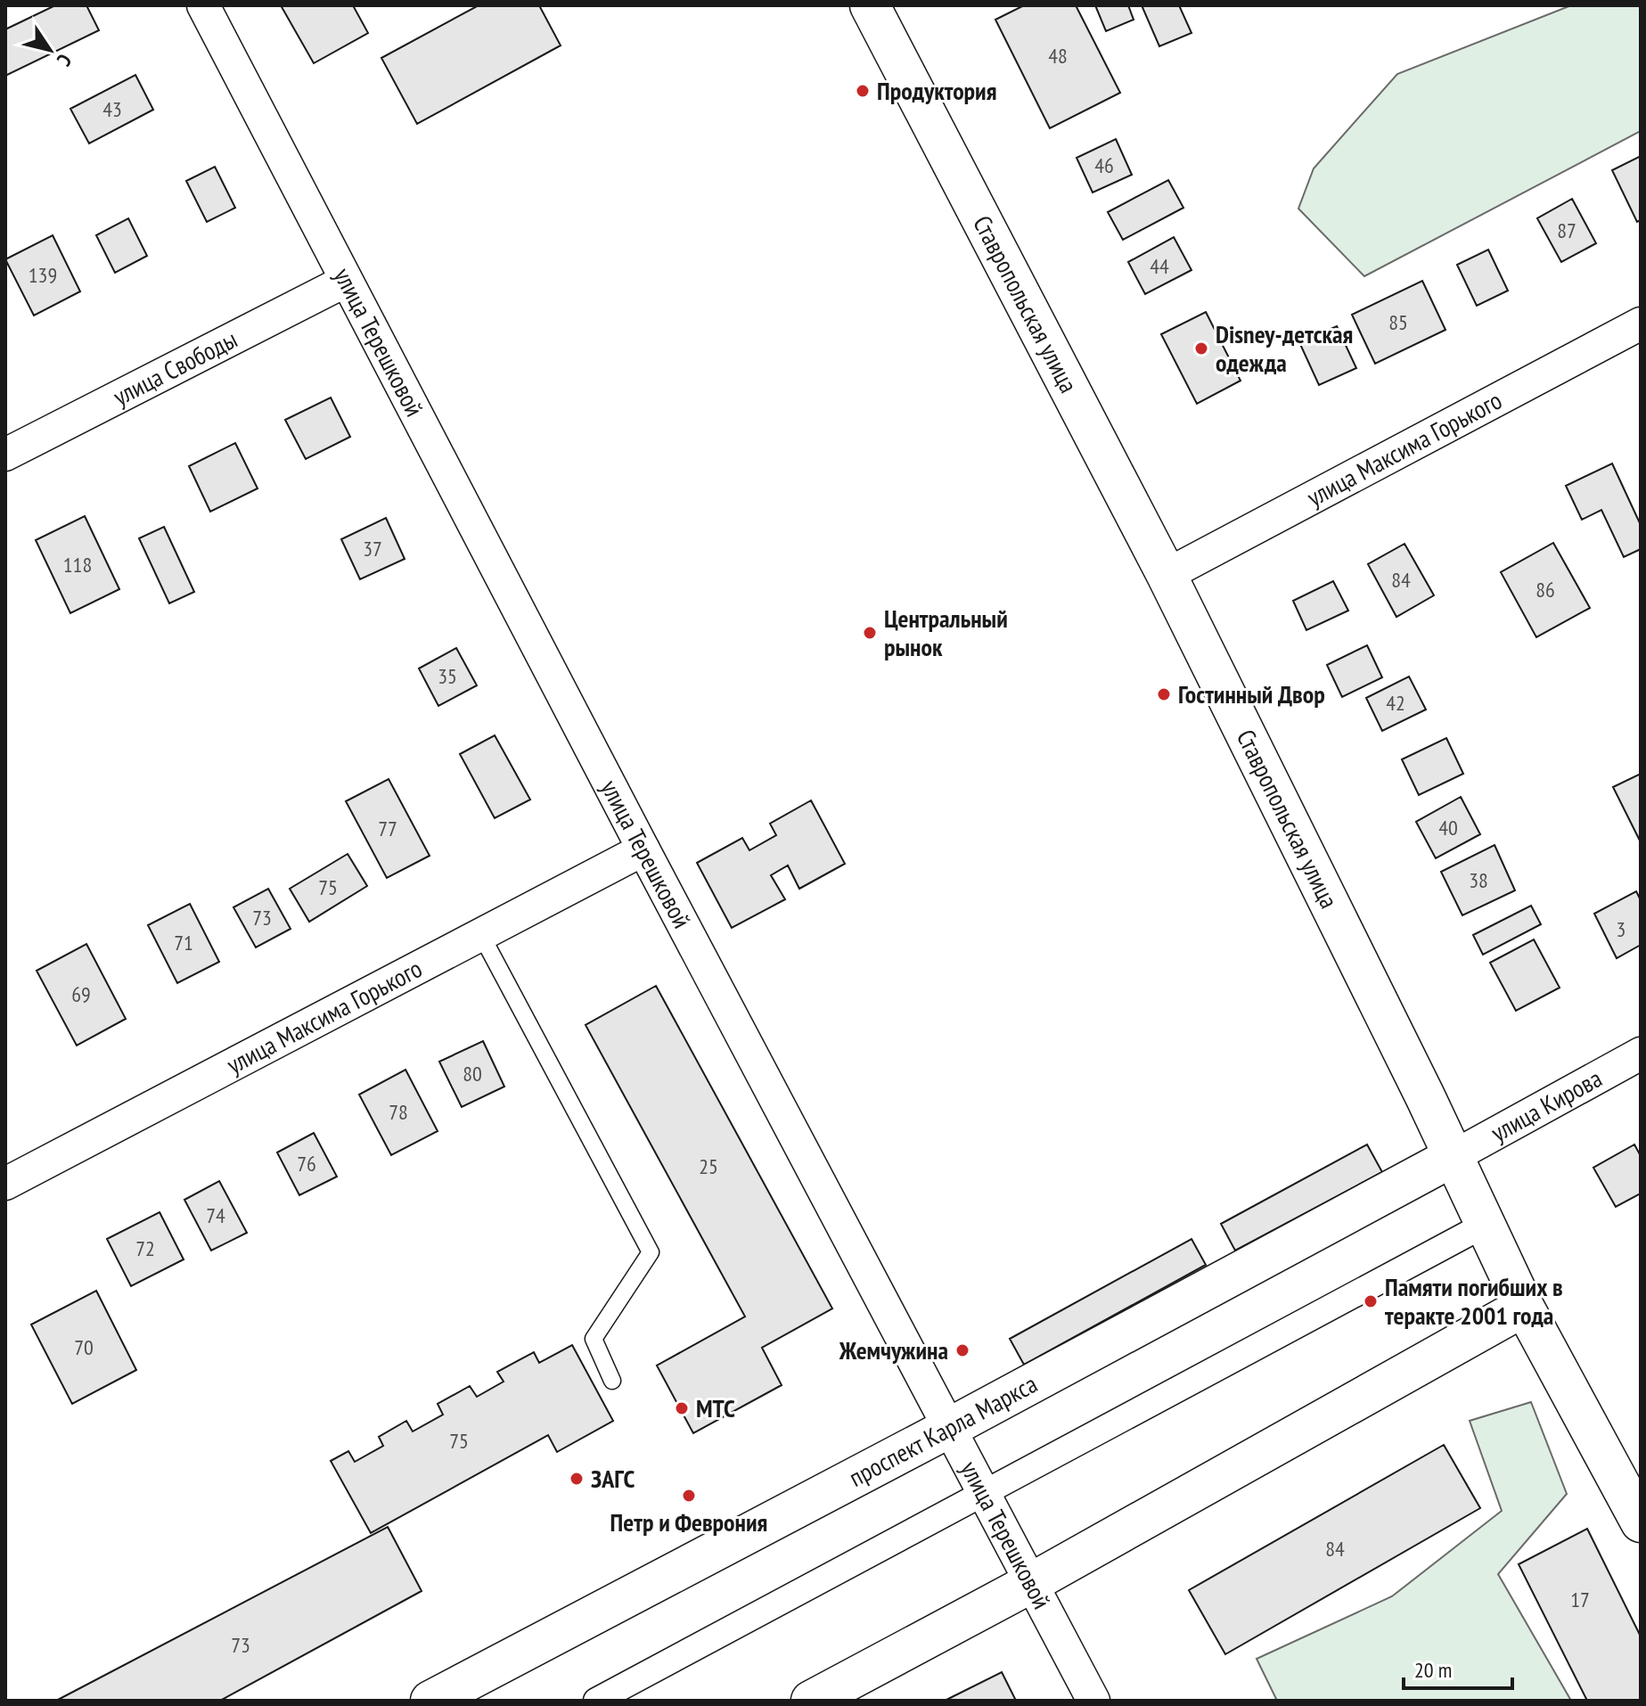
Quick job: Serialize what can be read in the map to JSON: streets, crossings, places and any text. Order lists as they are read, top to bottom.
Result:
{
  "streets": {
    "street": [
      "Ставропольская улица",
      "улица Терешковой",
      "улица Свободы",
      "улица Максима Горького",
      "улица Кирова",
      "проспект Карла Маркса"
    ]
  },
  "crossings": [
    ["Ставропольская улица", "улица Максима Горького"],
    ["Ставропольская улица", "улица Кирова"],
    ["Ставропольская улица", "проспект Карла Маркса"],
    ["улица Терешковой", "улица Свободы"],
    ["улица Терешковой", "улица Максима Горького"],
    ["улица Терешковой", "проспект Карла Маркса"],
    ["улица Кирова", "проспект Карла Маркса"]
  ],
  "places": [
    "Продуктория",
    "Disney-детская одежда",
    "Центральный рынок",
    "Гостинный Двор",
    "Памяти погибших в теракте 2001 года",
    "Жемчужина",
    "МТС",
    "ЗАГС",
    "Петр и Феврония"
  ],
  "house_numbers": [
    "48",
    "43",
    "46",
    "87",
    "44",
    "139",
    "85",
    "37",
    "118",
    "84",
    "86",
    "35",
    "42",
    "40",
    "77",
    "38",
    "75",
    "73",
    "3",
    "71",
    "69",
    "80",
    "78",
    "76",
    "25",
    "74",
    "72",
    "70",
    "75",
    "84",
    "17",
    "73"
  ],
  "scale_bar": "20 m",
  "north": "bottom right"
}
